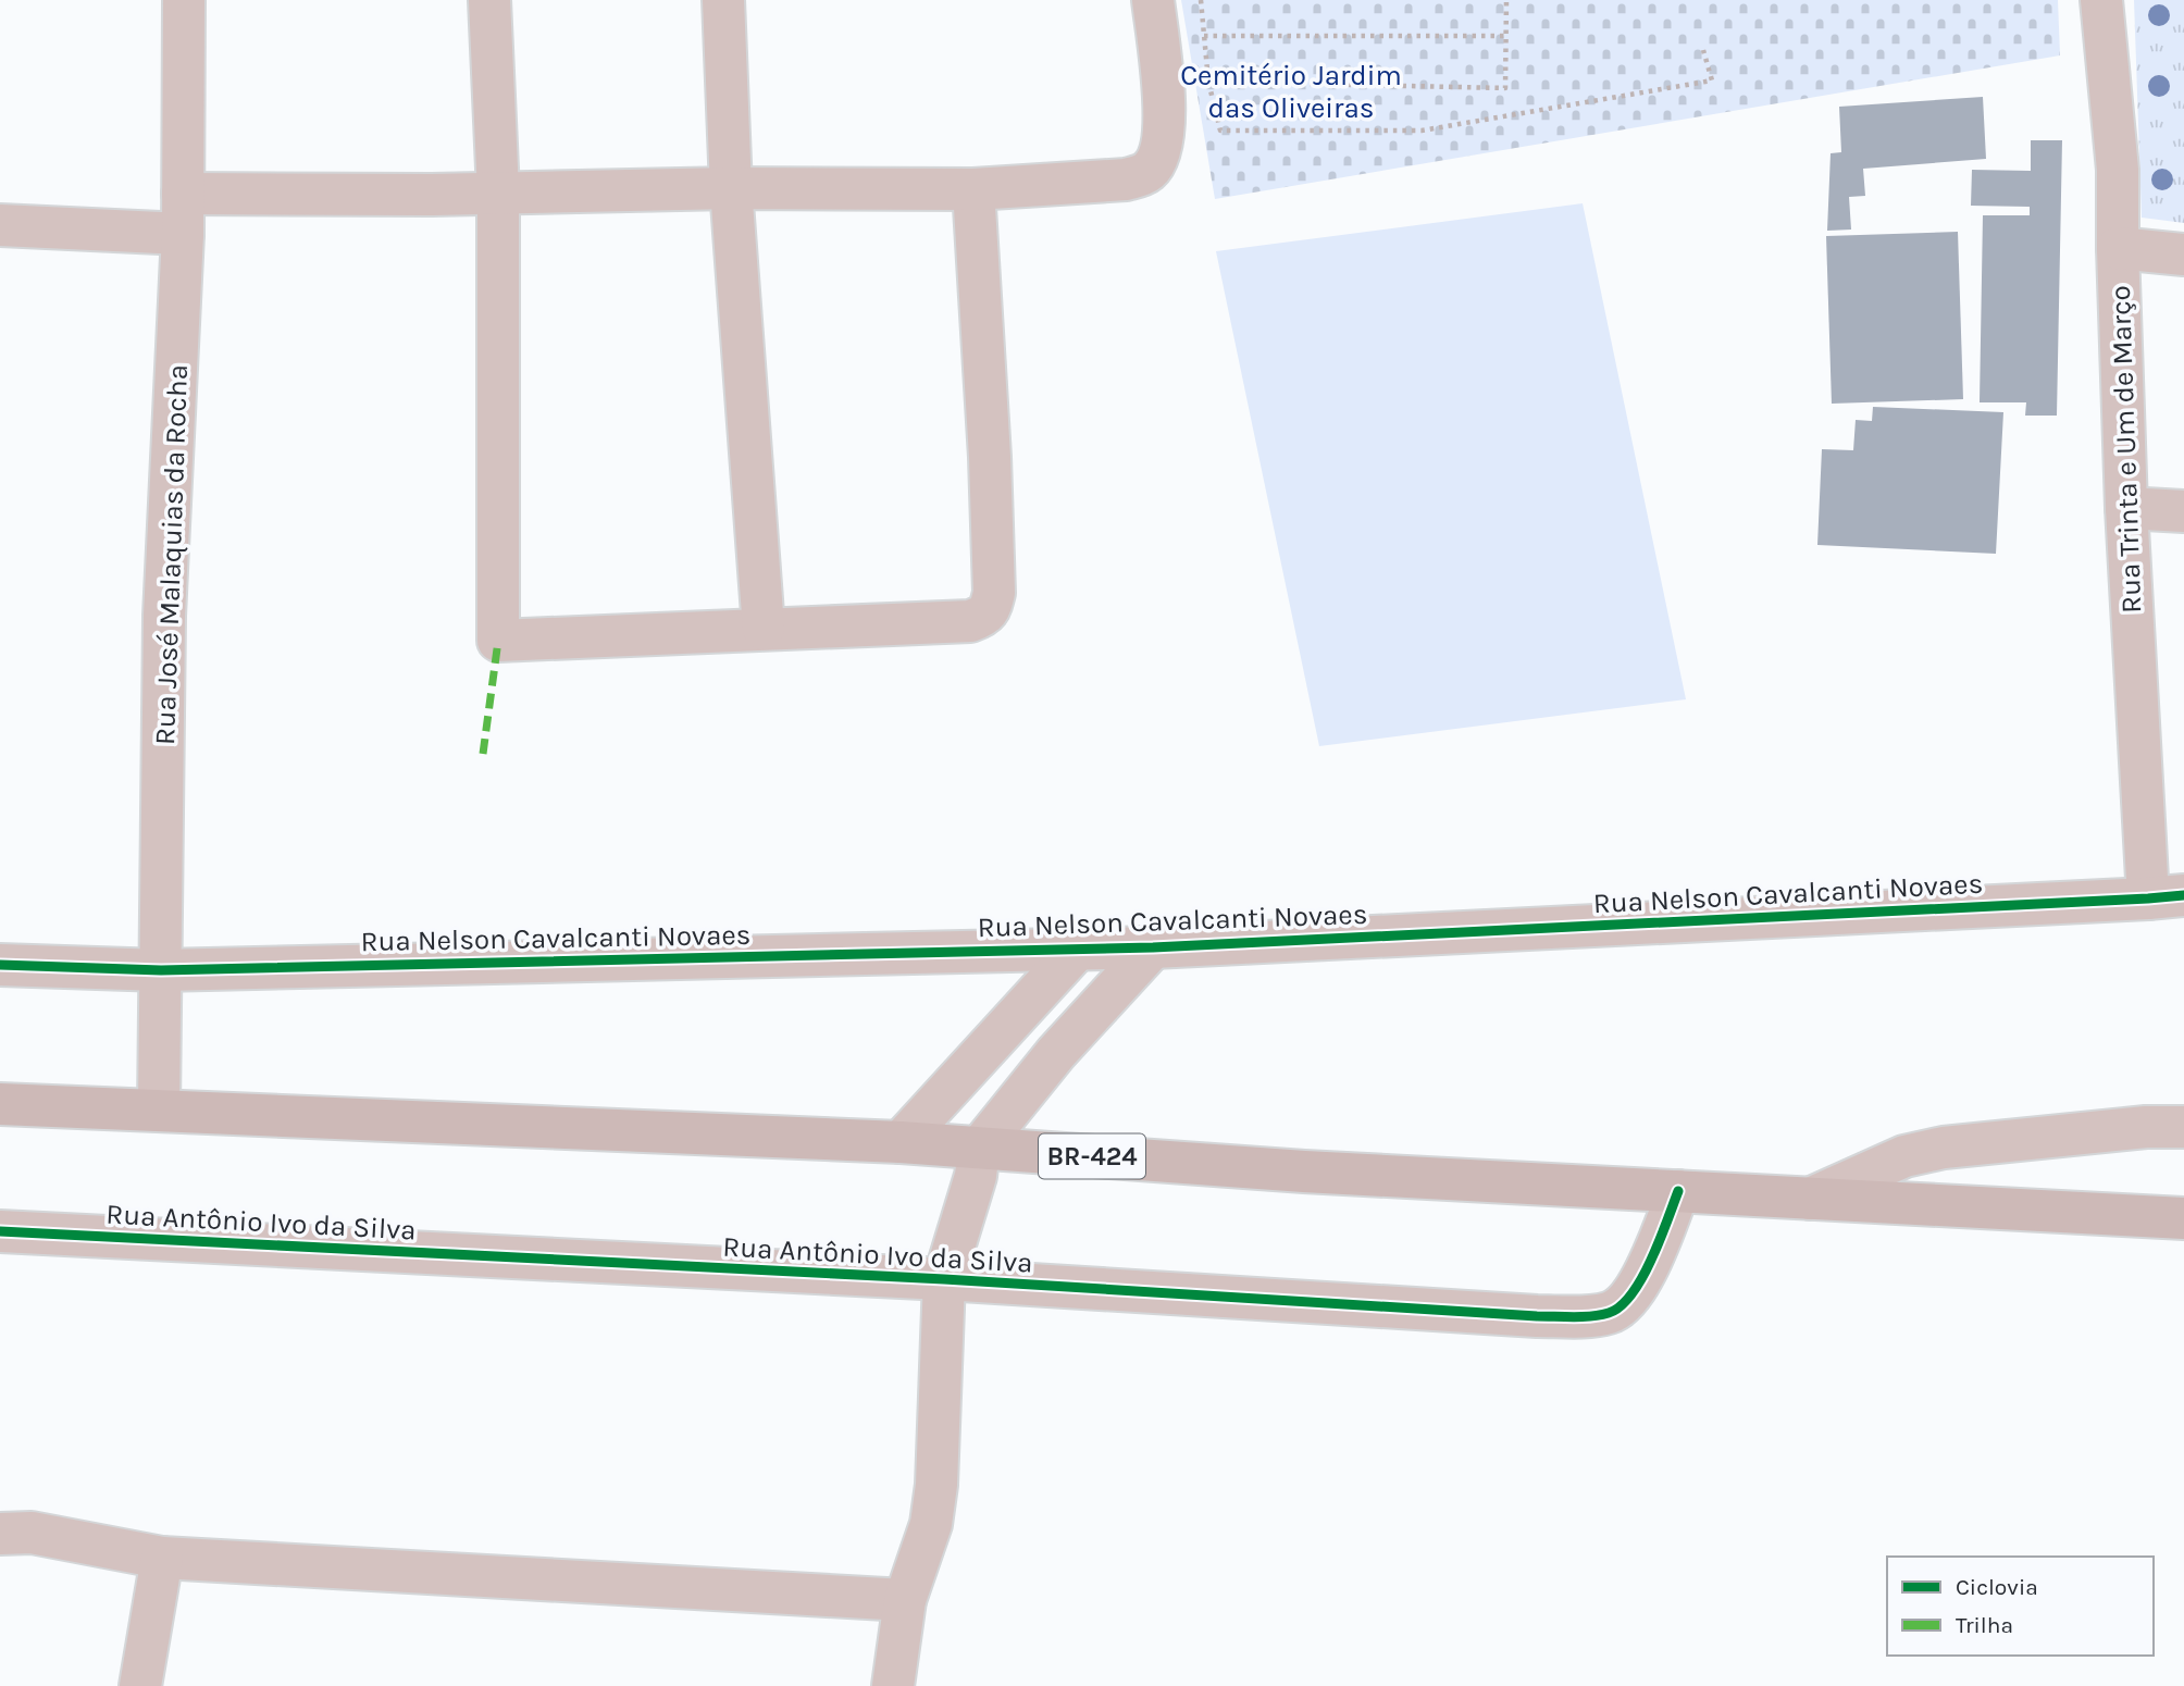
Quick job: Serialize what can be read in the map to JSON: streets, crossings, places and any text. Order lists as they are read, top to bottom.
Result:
{
  "streets": {
    "main road": ["BR-424"],
    "street": [
      "Rua Trinta e Um de Março",
      "Rua José Malaquias da Rocha",
      "Rua Nelson Cavalcanti Novaes",
      "Rua Antônio Ivo da Silva"
    ]
  },
  "crossings": [
    ["Rua Trinta e Um de Março", "Rua Nelson Cavalcanti Novaes"],
    ["Rua José Malaquias da Rocha", "Rua Nelson Cavalcanti Novaes"],
    ["Rua José Malaquias da Rocha", "BR-424"],
    ["BR-424", "Rua Antônio Ivo da Silva"]
  ],
  "parks": ["Cemitério Jardim das Oliveiras"],
  "legend": ["Ciclovia", "Trilha"]
}
